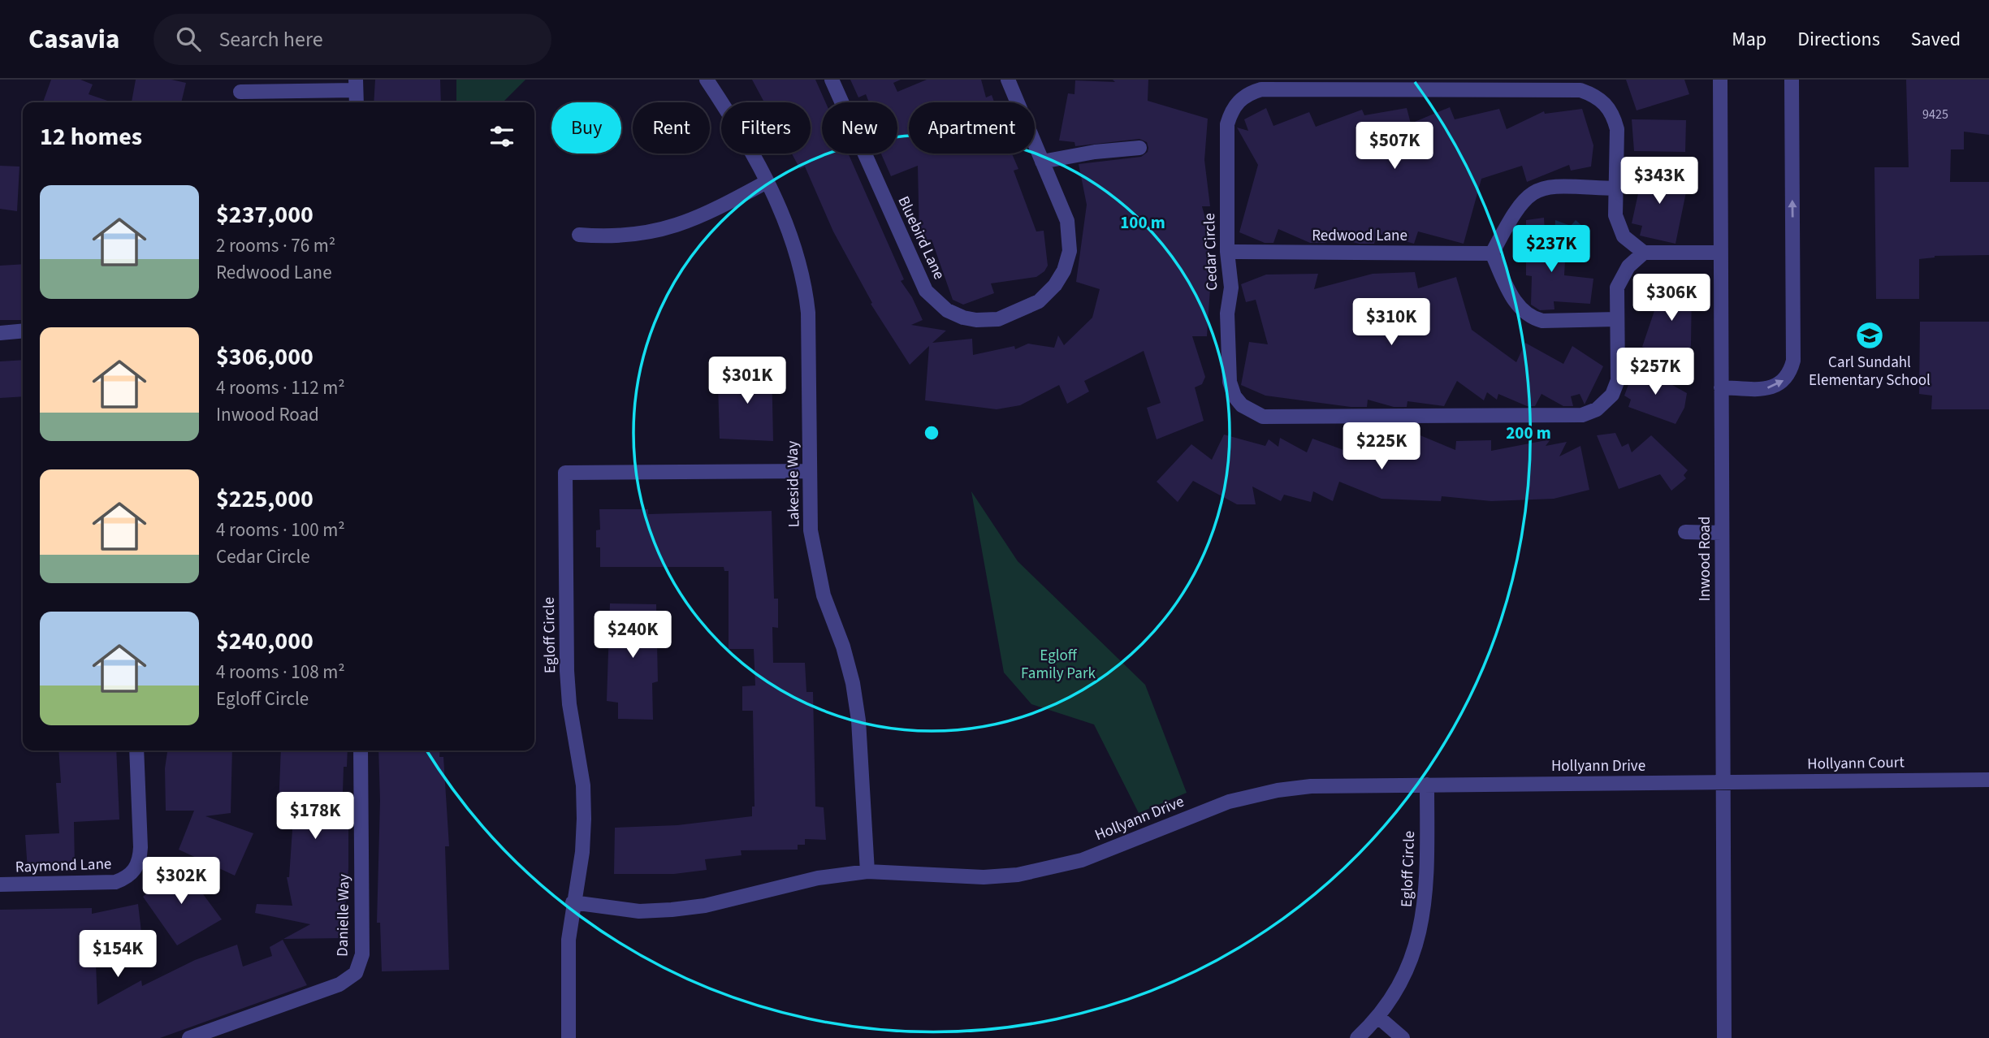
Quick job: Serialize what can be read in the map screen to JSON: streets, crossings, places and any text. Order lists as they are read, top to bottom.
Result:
{
  "streets": {
    "street": [
      "Redwood Lane",
      "Bluebird Lane",
      "Cedar Circle",
      "Lakeside Way",
      "Inwood Road",
      "Egloff Circle",
      "Hollyann Court",
      "Hollyann Drive",
      "Raymond Lane",
      "Danielle Way"
    ]
  },
  "crossings": [
    ["Redwood Lane", "Cedar Circle"],
    ["Lakeside Way", "Egloff Circle"],
    ["Lakeside Way", "Hollyann Drive"],
    ["Inwood Road", "Hollyann Court"],
    ["Inwood Road", "Hollyann Drive"],
    ["Egloff Circle", "Hollyann Drive"],
    ["Hollyann Court", "Hollyann Drive"]
  ],
  "parks": ["Egloff Family Park"],
  "places": {
    "school or university": ["Carl Sundahl Elementary School"]
  },
  "house_numbers": ["9425"],
  "page": {
    "header": "Casavia",
    "search": "Search here",
    "nav": ["Map", "Directions", "Saved"],
    "chip": [
      "Buy",
      "Rent",
      "Filters",
      "New",
      "Apartment"
    ],
    "heading": "12 homes",
    "price": [
      "$507K",
      "$343K",
      "$237K",
      "$306K",
      "$310K",
      "$257K",
      "$301K",
      "$225K",
      "$240K",
      "$178K",
      "$302K",
      "$154K"
    ],
    "list": [
      {
        "name": "$237,000",
        "note": "2 rooms · 76 m² · Redwood Lane"
      },
      {
        "name": "$306,000",
        "note": "4 rooms · 112 m² · Inwood Road"
      },
      {
        "name": "$225,000",
        "note": "4 rooms · 100 m² · Cedar Circle"
      },
      {
        "name": "$240,000",
        "note": "4 rooms · 108 m² · Egloff Circle"
      }
    ]
  },
  "rings": ["100 m", "200 m"]
}
